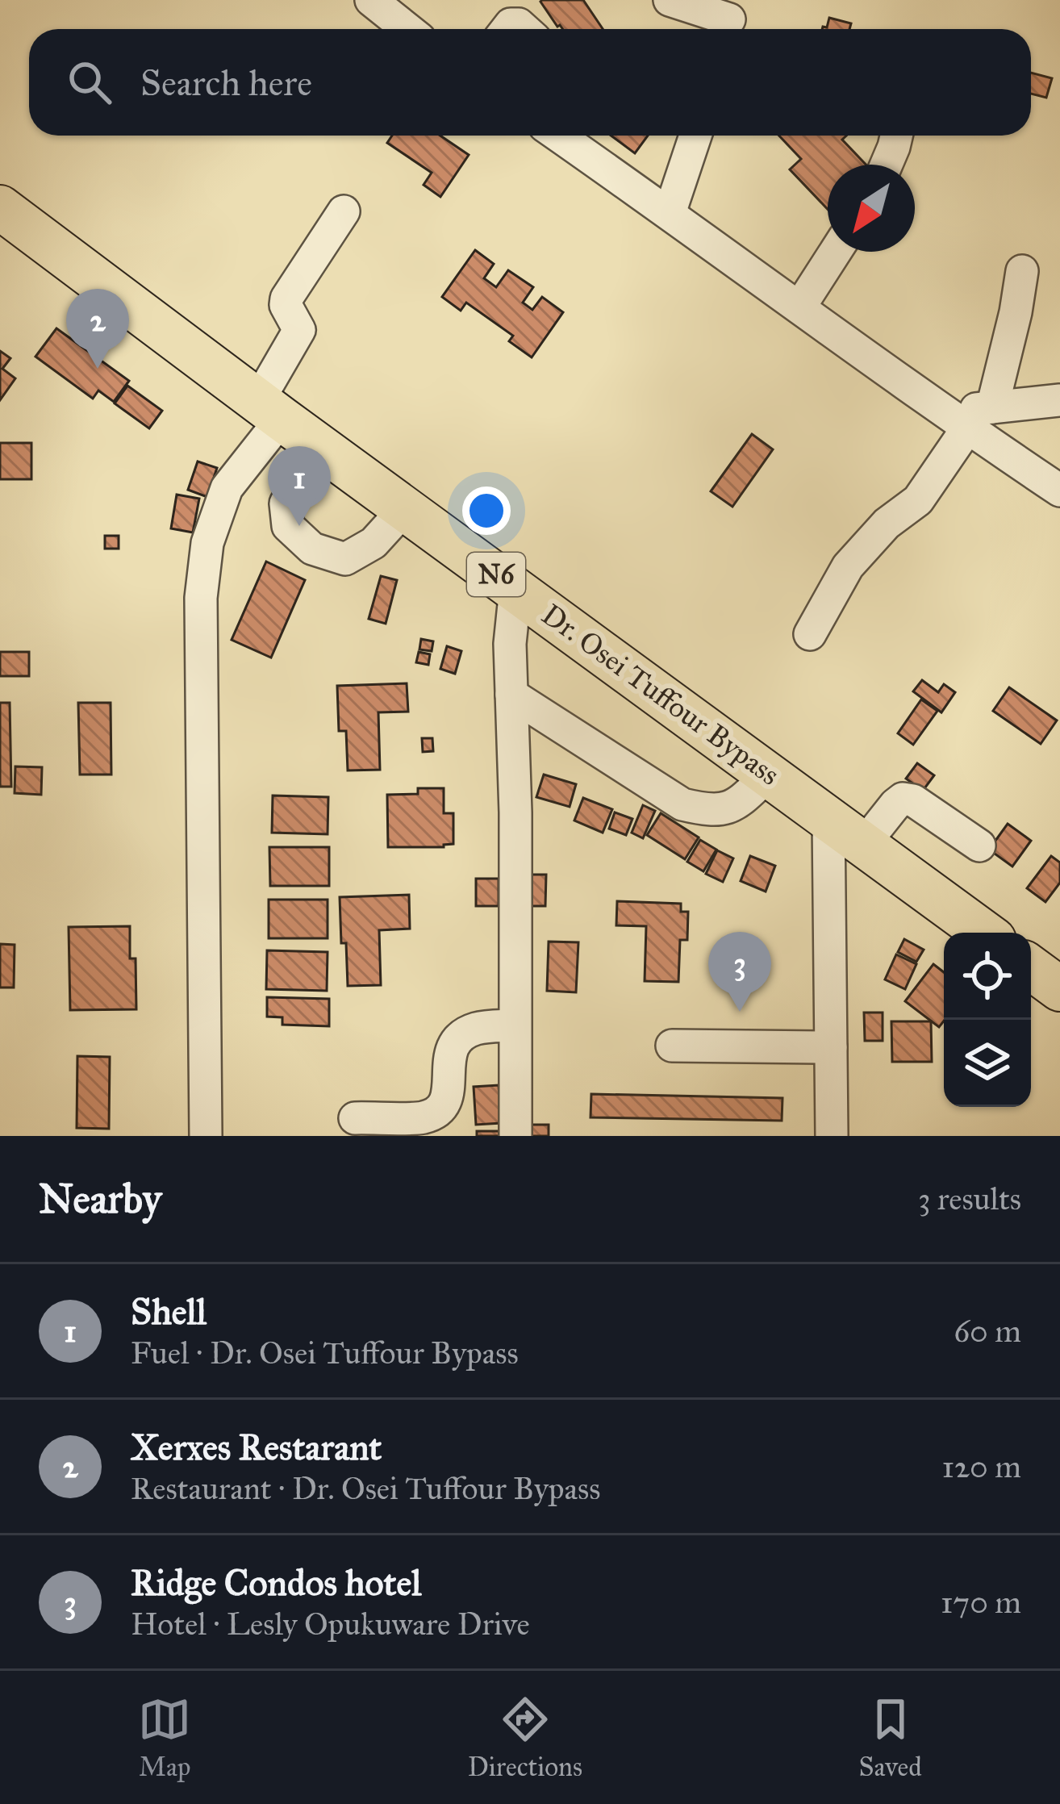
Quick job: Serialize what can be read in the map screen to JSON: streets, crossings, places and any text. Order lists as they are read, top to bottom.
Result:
{
  "streets": {
    "highway": ["N6", "Dr. Osei Tuffour Bypass"]
  },
  "north": "bottom left",
  "page": {
    "search": "Search here",
    "pins": ["2", "1", "3"],
    "heading": ["Nearby", "3 results"],
    "list": [
      {
        "mark": "1",
        "name": "Shell",
        "note": "Fuel · Dr. Osei Tuffour Bypass",
        "value": "60 m"
      },
      {
        "mark": "2",
        "name": "Xerxes Restarant",
        "note": "Restaurant · Dr. Osei Tuffour Bypass",
        "value": "120 m"
      },
      {
        "mark": "3",
        "name": "Ridge Condos hotel",
        "note": "Hotel · Lesly Opukuware Drive",
        "value": "170 m"
      }
    ],
    "nav": ["Map", "Directions", "Saved"]
  }
}
